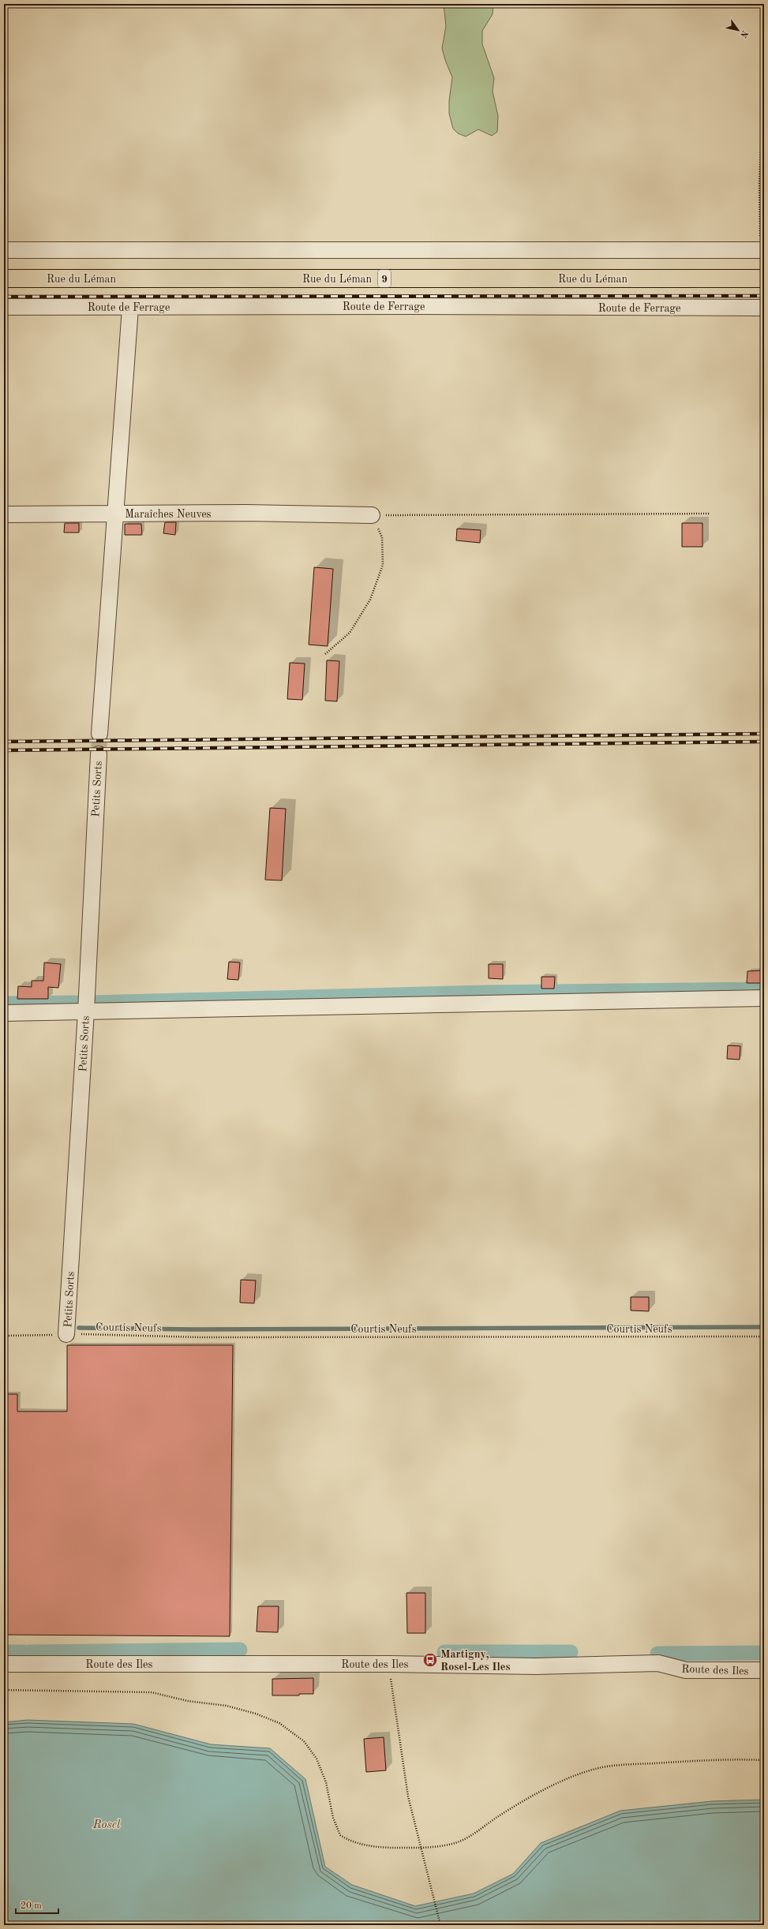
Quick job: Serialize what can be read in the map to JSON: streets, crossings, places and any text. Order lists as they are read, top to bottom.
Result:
{
  "streets": {
    "main road": ["Rue du Léman", "9"],
    "street": [
      "Route de Ferrage",
      "Maraîches Neuves",
      "Petits Sorts",
      "Route des Iles"
    ],
    "path": ["Courtis Neufs"]
  },
  "crossings": [
    ["Route de Ferrage", "Maraîches Neuves"],
    ["Petits Sorts", "Courtis Neufs"]
  ],
  "water": ["Rosel"],
  "places": {
    "bus stop": ["Martigny, Rosel-Les Iles"]
  },
  "scale_bar": "20 m",
  "north": "bottom right"
}
